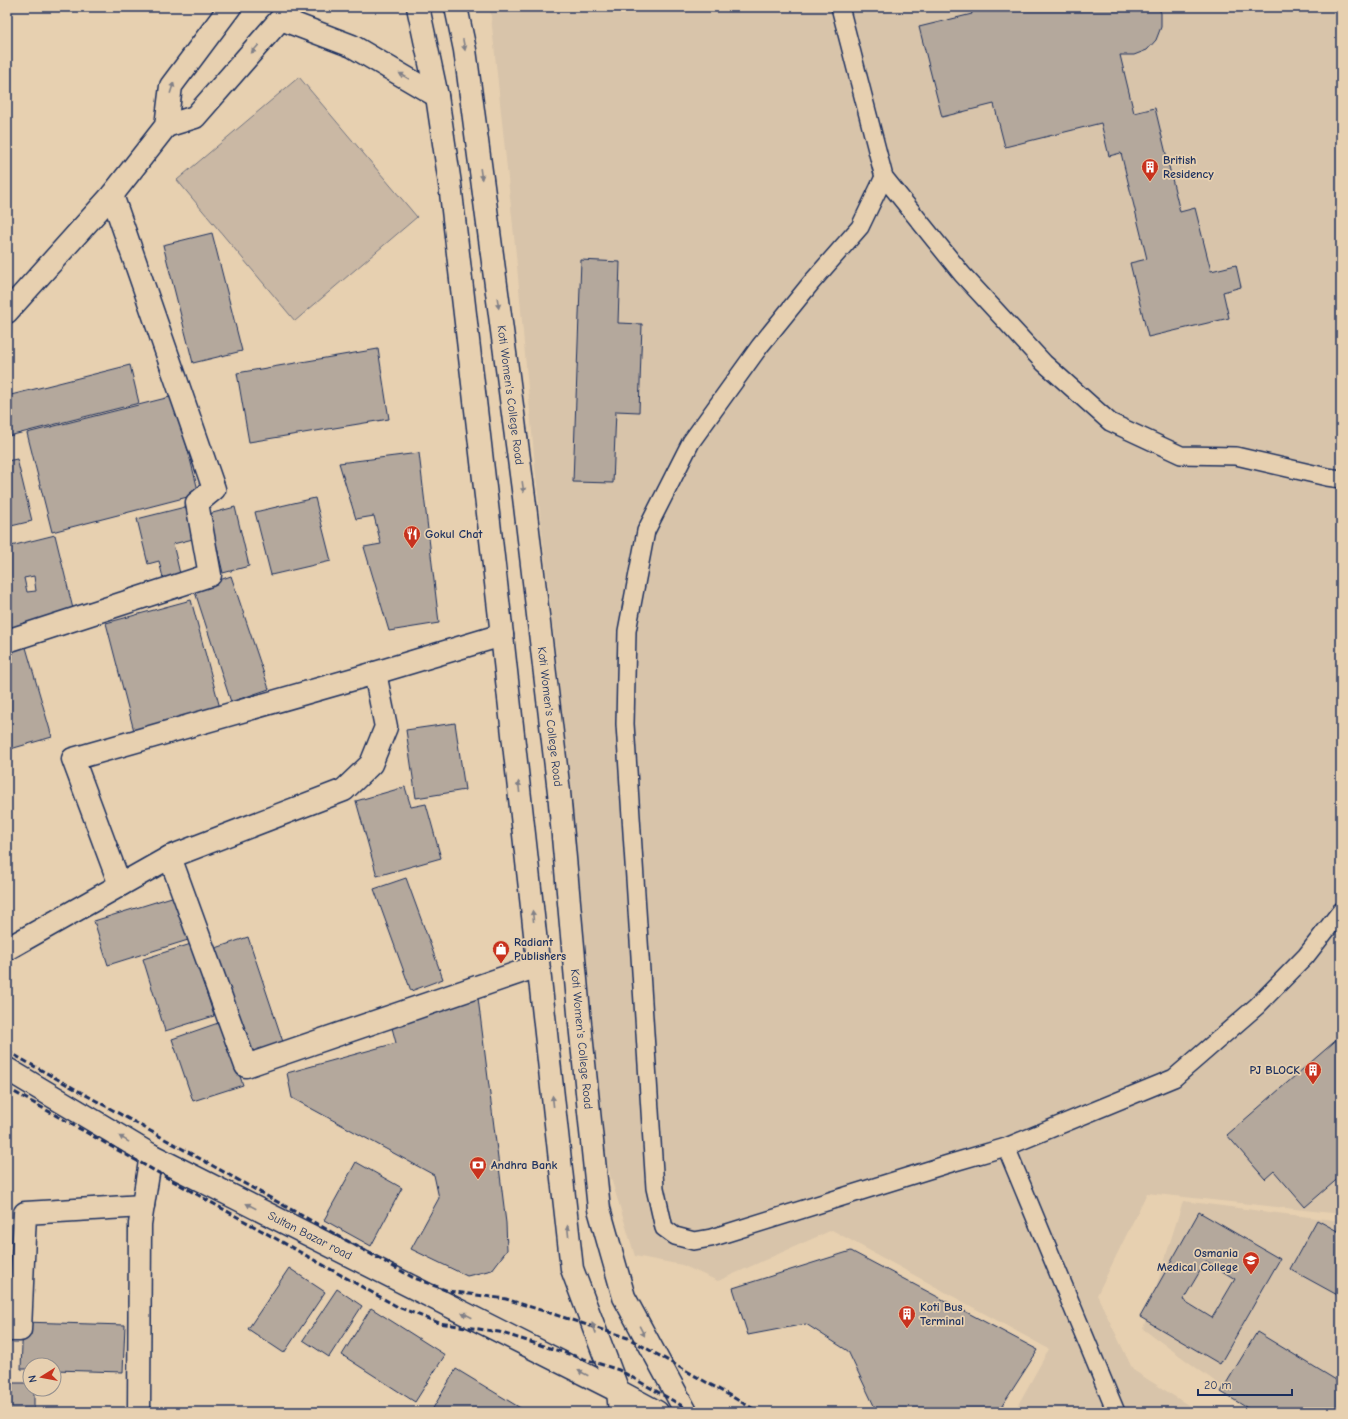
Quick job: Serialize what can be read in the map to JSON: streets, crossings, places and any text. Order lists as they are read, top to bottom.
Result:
{
  "streets": {
    "main road": ["Koti Women's College Road", "Sultan Bazar road"]
  },
  "one_way": ["Sultan Bazar road"],
  "places": {
    "building": ["British Residency", "PJ BLOCK", "Koti Bus Terminal"],
    "restaurant": ["Gokul Chat"],
    "shop": ["Radiant Publishers"],
    "bank": ["Andhra Bank"],
    "school or university": ["Osmania Medical College"]
  },
  "scale_bar": "20 m",
  "north": "left"
}
